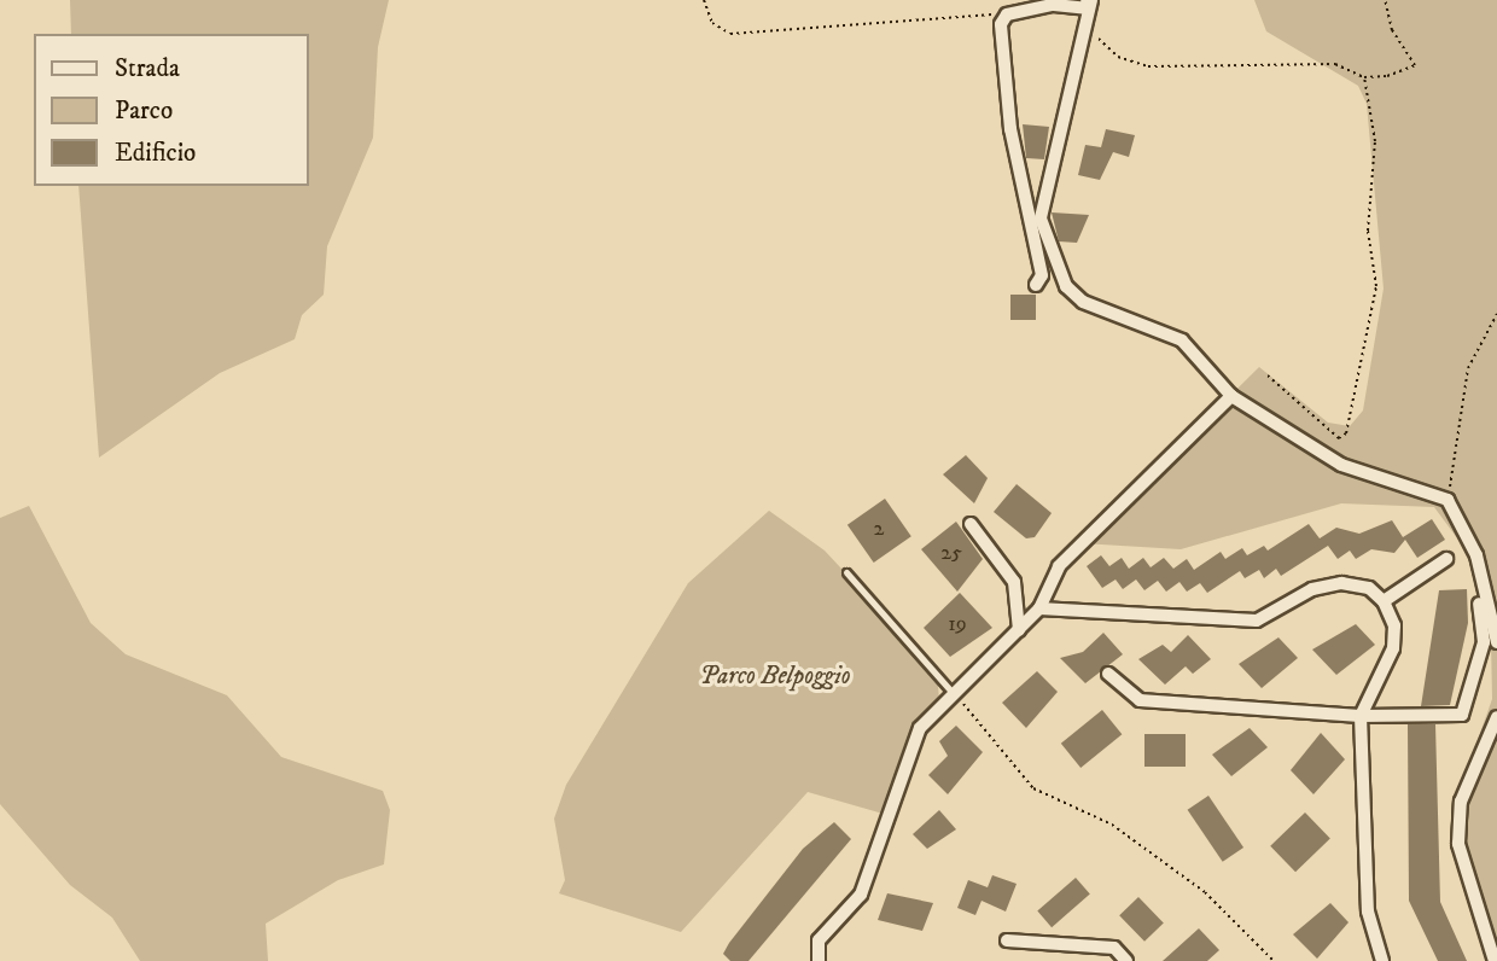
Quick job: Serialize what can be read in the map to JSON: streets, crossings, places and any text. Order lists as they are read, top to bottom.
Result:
{
  "parks": ["Parco Belpoggio"],
  "house_numbers": ["2", "25", "19"],
  "legend": ["Strada", "Parco", "Edificio"]
}
